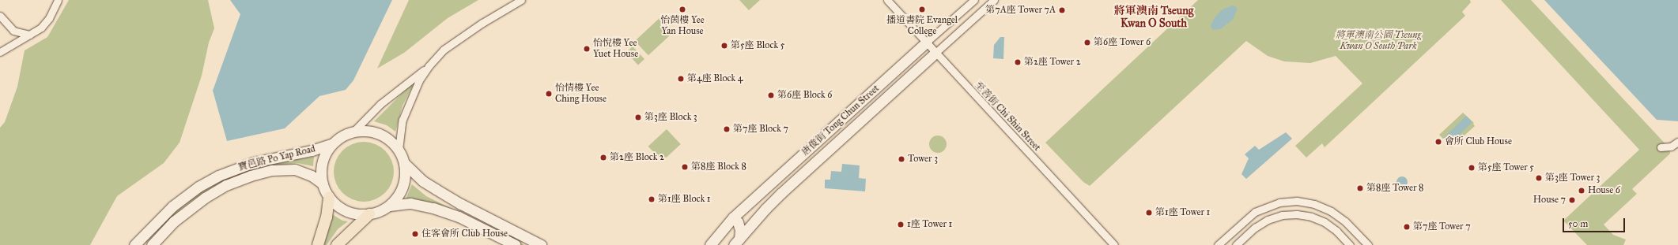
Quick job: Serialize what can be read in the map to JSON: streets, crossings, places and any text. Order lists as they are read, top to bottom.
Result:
{
  "streets": {
    "main road": ["唐俊街 Tong Chun Street", "寶邑路 Po Yap Road"],
    "street": ["至善街 Chi Shin Street"]
  },
  "crossings": [
    ["至善街 Chi Shin Street", "唐俊街 Tong Chun Street"]
  ],
  "districts": ["將軍澳南 Tseung Kwan O South"],
  "parks": ["將軍澳南公園 Tseung Kwan O South Park"],
  "places": [
    "怡茵樓 Yee Yan House",
    "播道書院 Evangel College",
    "第7A座 Tower 7A",
    "第6座 Tower 6",
    "第5座 Block 5",
    "怡悅樓 Yee Yuet House",
    "第2座 Tower 2",
    "第4座 Block 4",
    "怡情樓 Yee Ching House",
    "第6座 Block 6",
    "第3座 Block 3",
    "第7座 Block 7",
    "會所 Club House",
    "第2座 Block 2",
    "Tower 3",
    "第8座 Block 8",
    "第5座 Tower 5",
    "第3座 Tower 3",
    "第8座 Tower 8",
    "House 6",
    "第1座 Block 1",
    "House 7",
    "第1座 Tower 1",
    "1座 Tower 1",
    "第7座 Tower 7",
    "住客會所 Club House"
  ],
  "scale_bar": "50 m"
}
